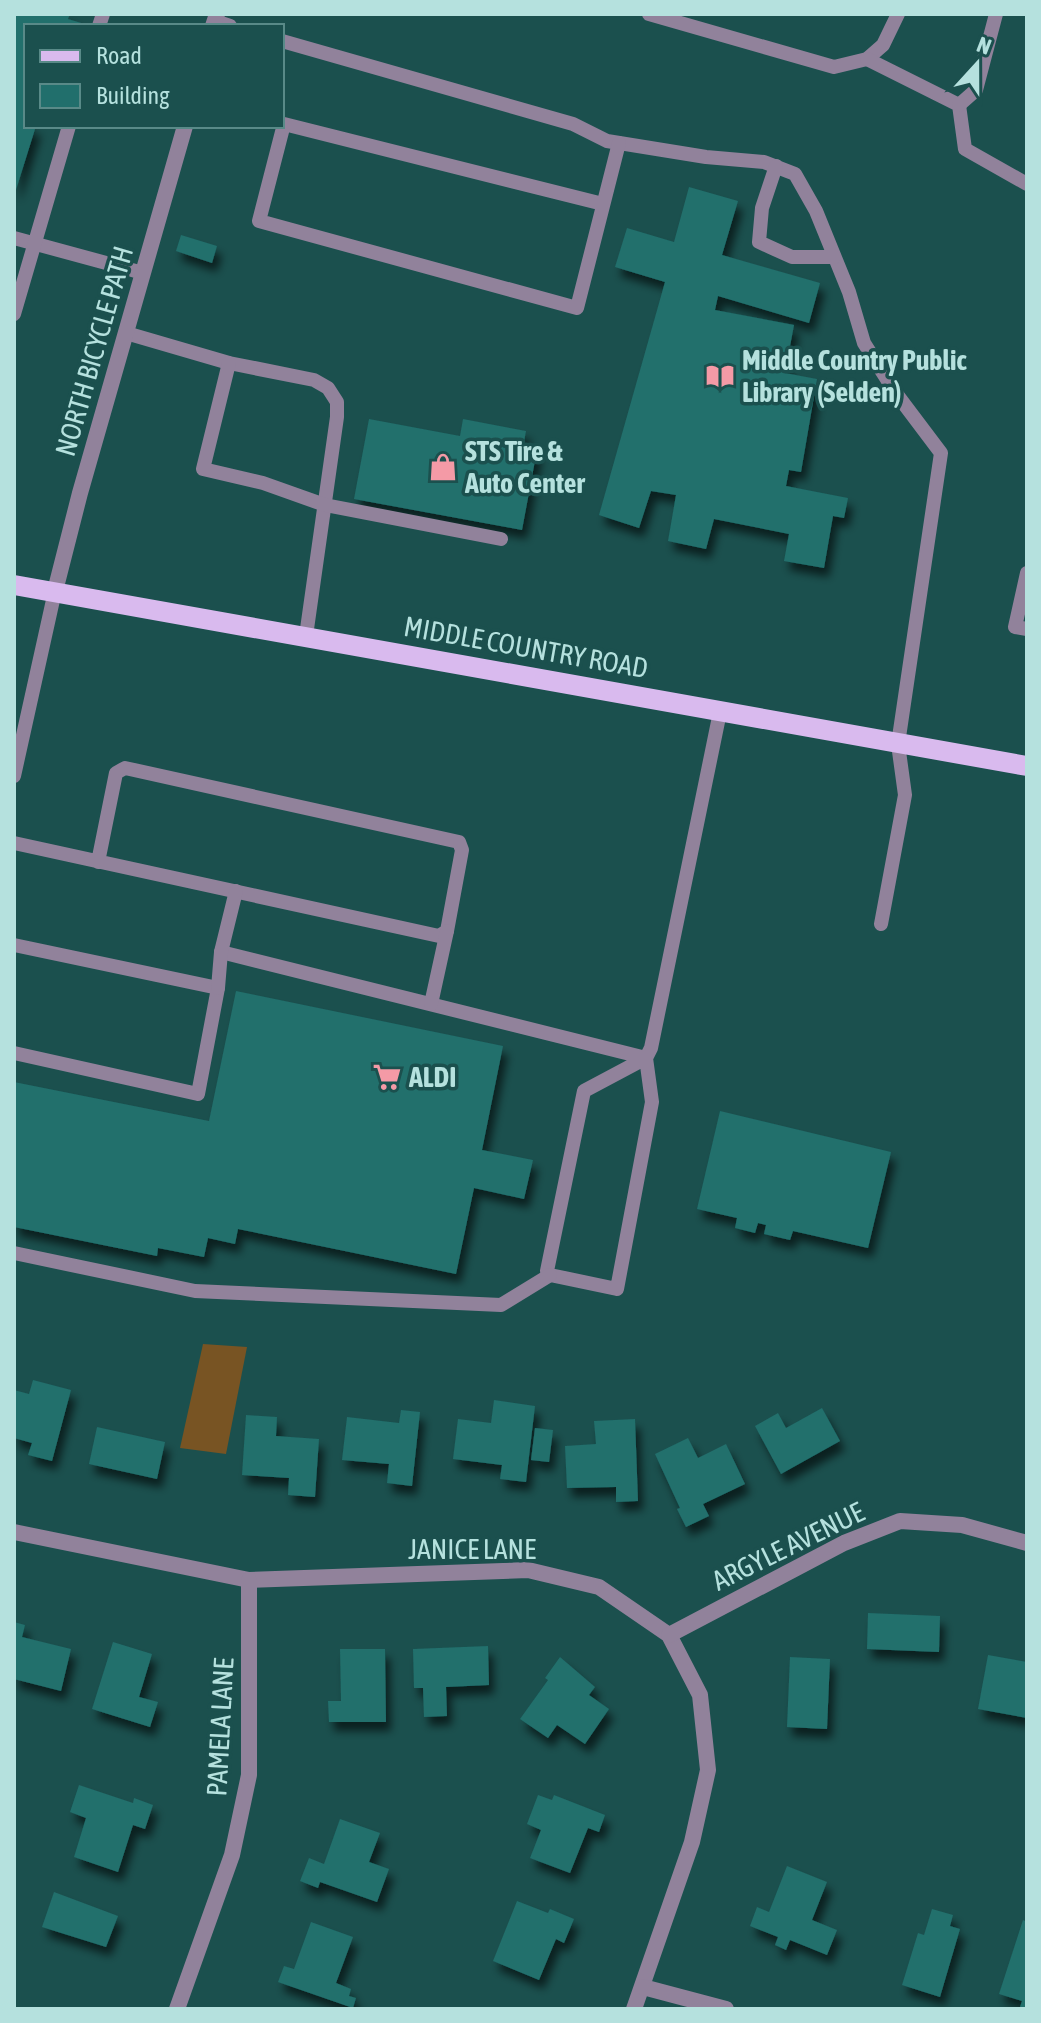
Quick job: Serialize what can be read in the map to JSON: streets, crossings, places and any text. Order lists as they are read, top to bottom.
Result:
{
  "streets": {
    "main road": ["MIDDLE COUNTRY ROAD"],
    "street": [
      "NORTH BICYCLE PATH",
      "ARGYLE AVENUE",
      "JANICE LANE",
      "PAMELA LANE"
    ]
  },
  "crossings": [
    ["NORTH BICYCLE PATH", "MIDDLE COUNTRY ROAD"],
    ["ARGYLE AVENUE", "JANICE LANE"],
    ["JANICE LANE", "PAMELA LANE"]
  ],
  "places": {
    "library": ["Middle Country Public Library (Selden)"],
    "shop": ["STS Tire & Auto Center"],
    "supermarket": ["ALDI"]
  },
  "legend": ["Road", "Building"],
  "north": "top"
}
